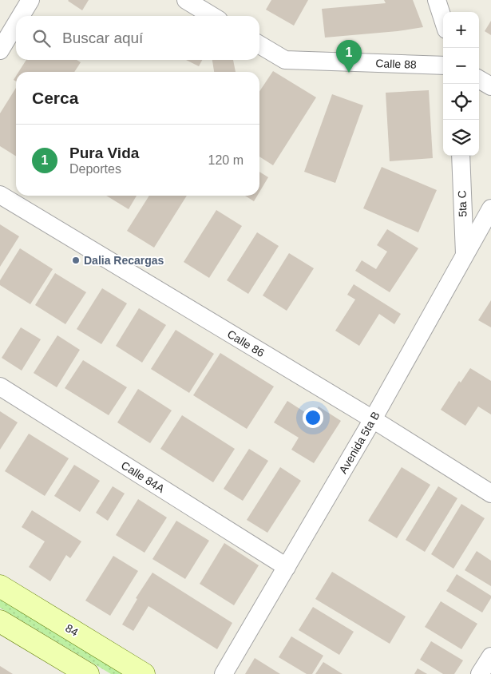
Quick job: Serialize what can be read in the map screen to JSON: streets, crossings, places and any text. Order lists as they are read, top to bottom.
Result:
{
  "streets": {
    "main road": ["84"],
    "street": [
      "Calle 88",
      "5ta C",
      "Calle 86",
      "Avenida 5ta B",
      "Calle 84A"
    ]
  },
  "crossings": [
    ["5ta C", "Avenida 5ta B"],
    ["Calle 86", "Avenida 5ta B"],
    ["Avenida 5ta B", "Calle 84A"]
  ],
  "places": ["Dalia Recargas"],
  "page": {
    "map_buttons": ["+", "−"],
    "search": "Buscar aquí",
    "pins": "1",
    "heading": "Cerca",
    "list": [
      {
        "mark": "1",
        "name": "Pura Vida",
        "note": "Deportes",
        "value": "120 m"
      }
    ]
  }
}
